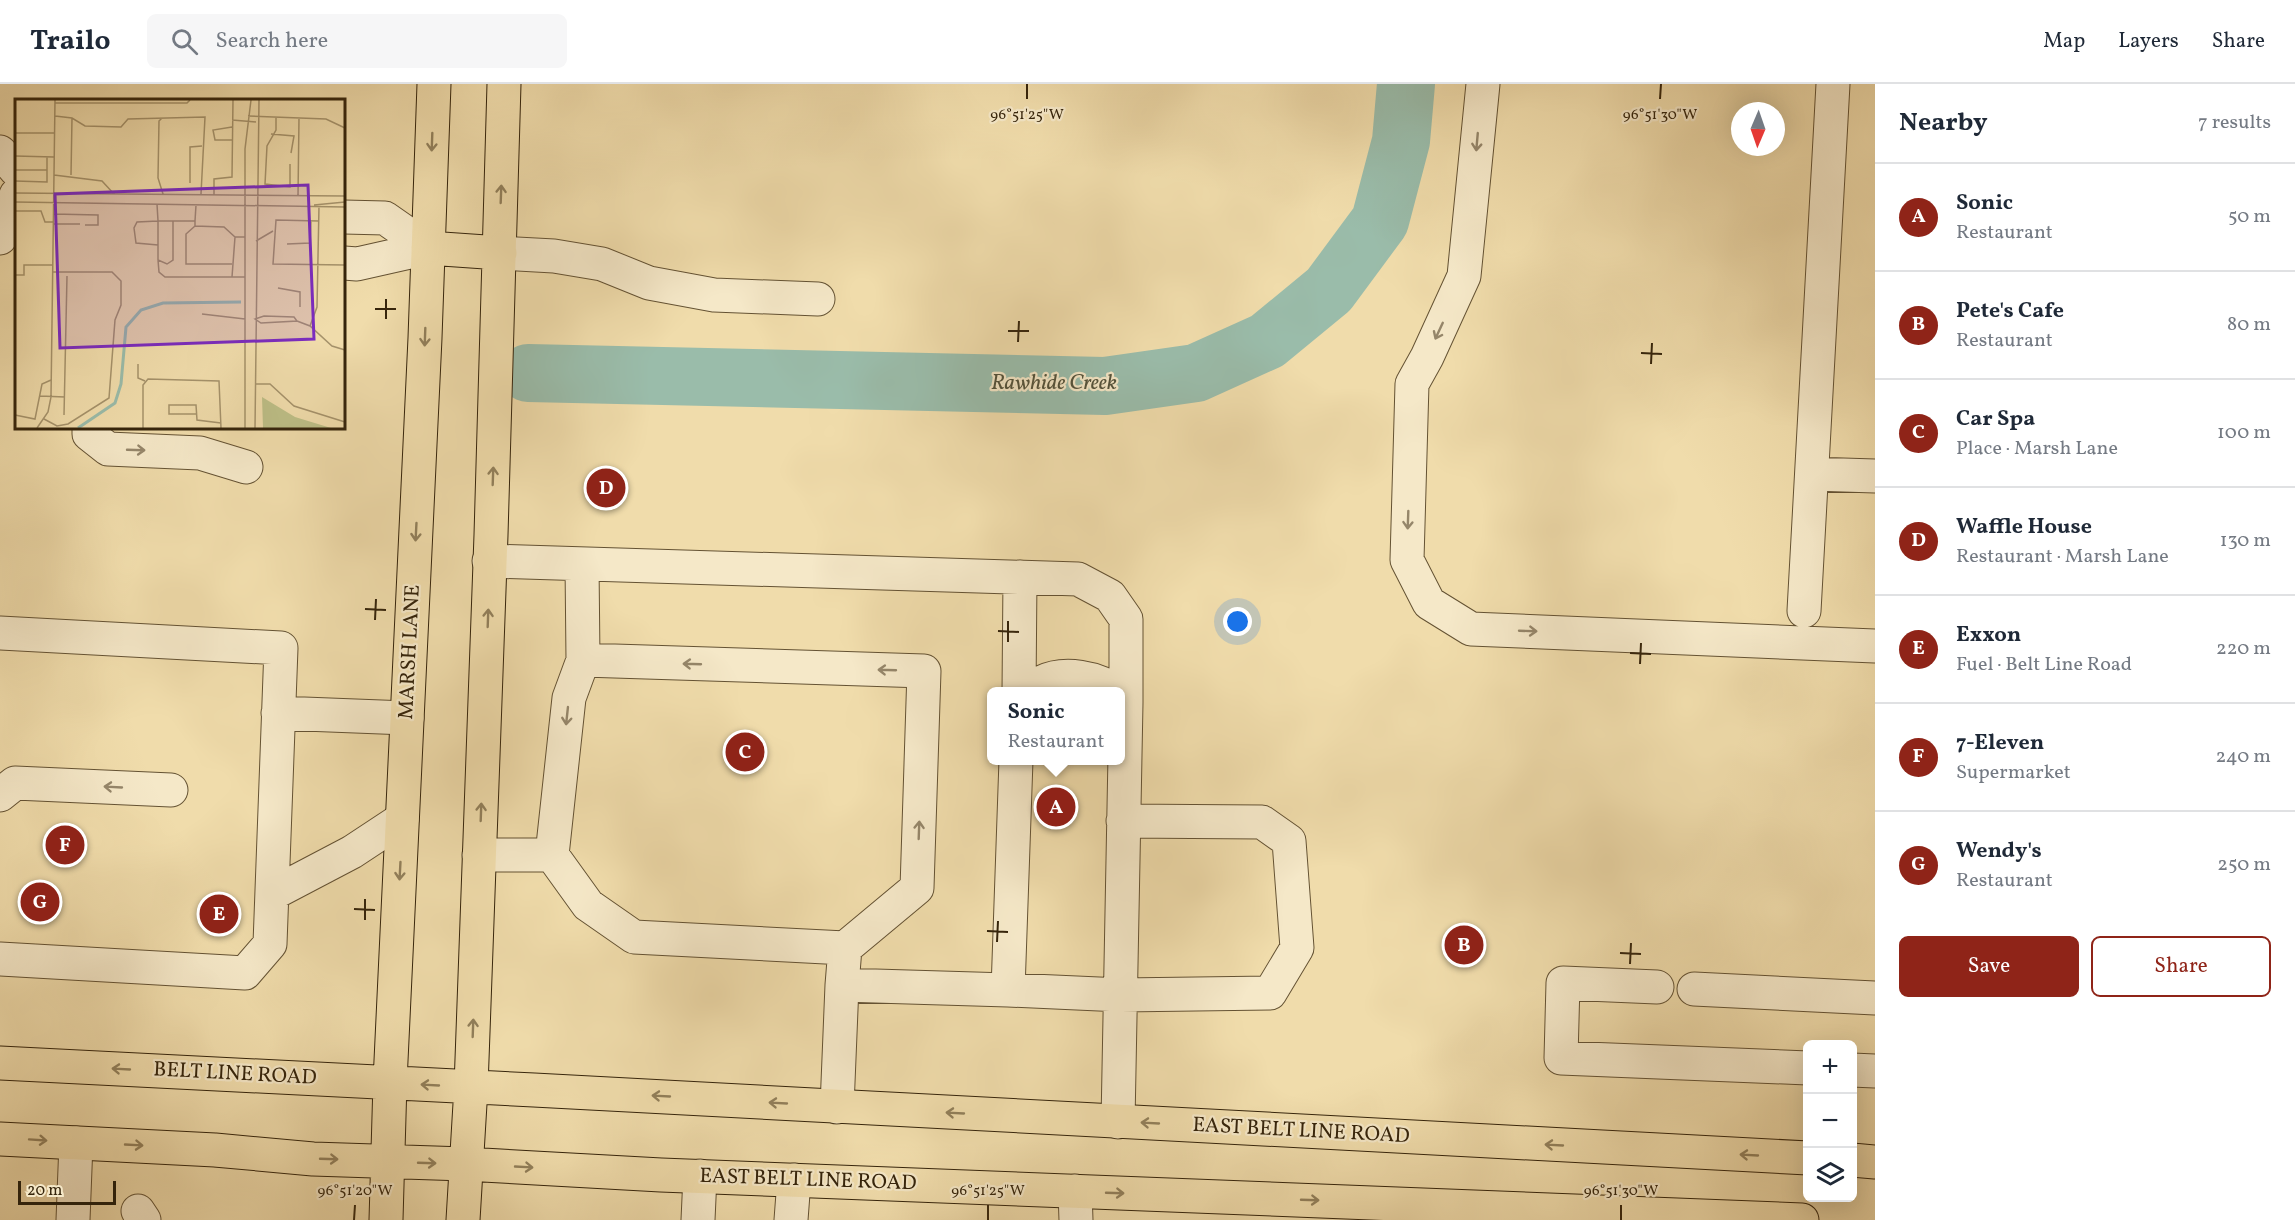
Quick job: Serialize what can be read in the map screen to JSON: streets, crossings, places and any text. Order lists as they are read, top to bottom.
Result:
{
  "streets": {
    "main road": ["MARSH LANE", "BELT LINE ROAD", "EAST BELT LINE ROAD"]
  },
  "crossings": [
    ["MARSH LANE", "BELT LINE ROAD"],
    ["MARSH LANE", "EAST BELT LINE ROAD"],
    ["BELT LINE ROAD", "EAST BELT LINE ROAD"]
  ],
  "water": ["Rawhide Creek"],
  "scale_bar": "20 m",
  "north": "bottom",
  "page": {
    "header": "Trailo",
    "search": "Search here",
    "nav": ["Map", "Layers", "Share"],
    "heading": ["Nearby", "7 results"],
    "list": [
      {
        "mark": "A",
        "name": "Sonic",
        "note": "Restaurant",
        "value": "50 m"
      },
      {
        "mark": "B",
        "name": "Pete's Cafe",
        "note": "Restaurant",
        "value": "80 m"
      },
      {
        "mark": "C",
        "name": "Car Spa",
        "note": "Place · Marsh Lane",
        "value": "100 m"
      },
      {
        "mark": "D",
        "name": "Waffle House",
        "note": "Restaurant · Marsh Lane",
        "value": "130 m"
      },
      {
        "mark": "E",
        "name": "Exxon",
        "note": "Fuel · Belt Line Road",
        "value": "220 m"
      },
      {
        "mark": "F",
        "name": "7-Eleven",
        "note": "Supermarket",
        "value": "240 m"
      },
      {
        "mark": "G",
        "name": "Wendy's",
        "note": "Restaurant",
        "value": "250 m"
      }
    ],
    "pins": [
      "D",
      "C",
      "A",
      "F",
      "G",
      "E",
      "B"
    ],
    "popup": ["Sonic", "Restaurant"],
    "buttons": ["Save", "Share"],
    "map_buttons": ["+", "−"],
    "scale": "20 m"
  },
  "coordinates": ["96°51'25\"W", "96°51'30\"W", "96°51'20\"W"]
}
